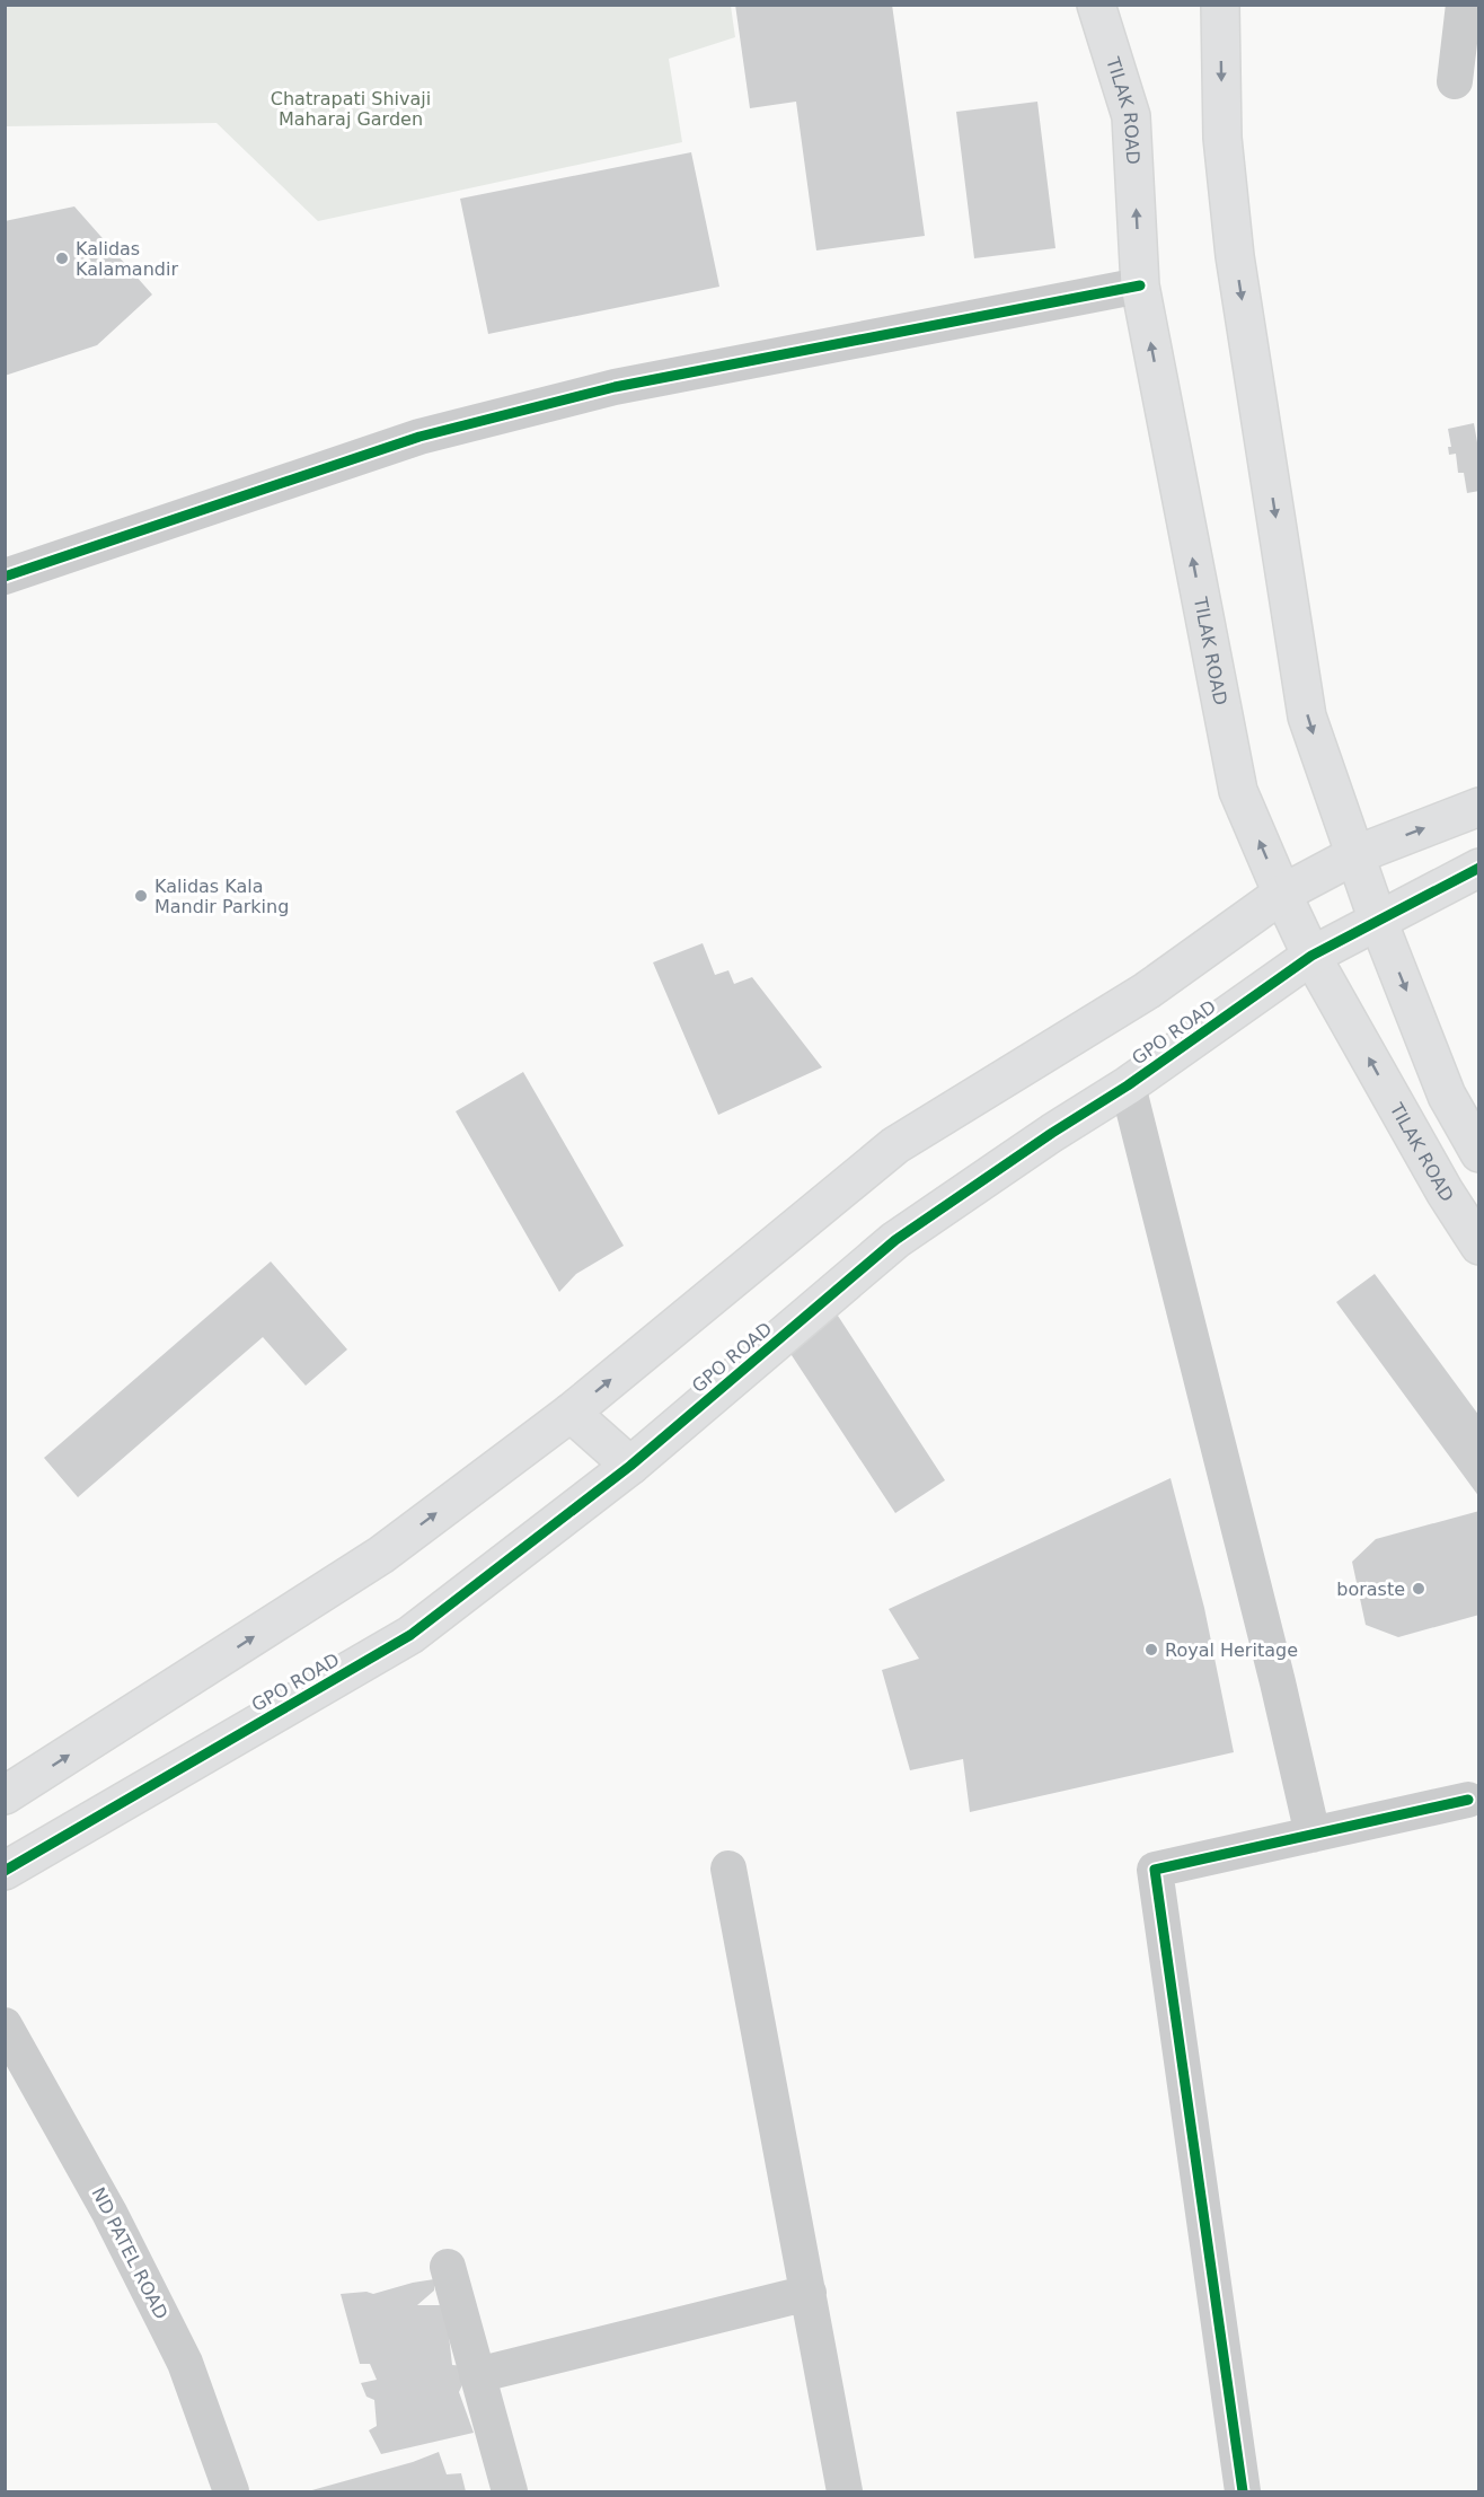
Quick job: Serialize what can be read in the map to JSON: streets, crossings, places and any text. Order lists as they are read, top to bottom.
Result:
{
  "streets": {
    "street": ["TILAK ROAD", "GPO ROAD", "ND PATEL ROAD"]
  },
  "crossings": [
    ["TILAK ROAD", "GPO ROAD"]
  ],
  "parks": ["Chatrapati Shivaji Maharaj Garden"],
  "places": [
    "Kalidas Kalamandir",
    "Kalidas Kala Mandir Parking",
    "boraste",
    "Royal Heritage"
  ]
}
